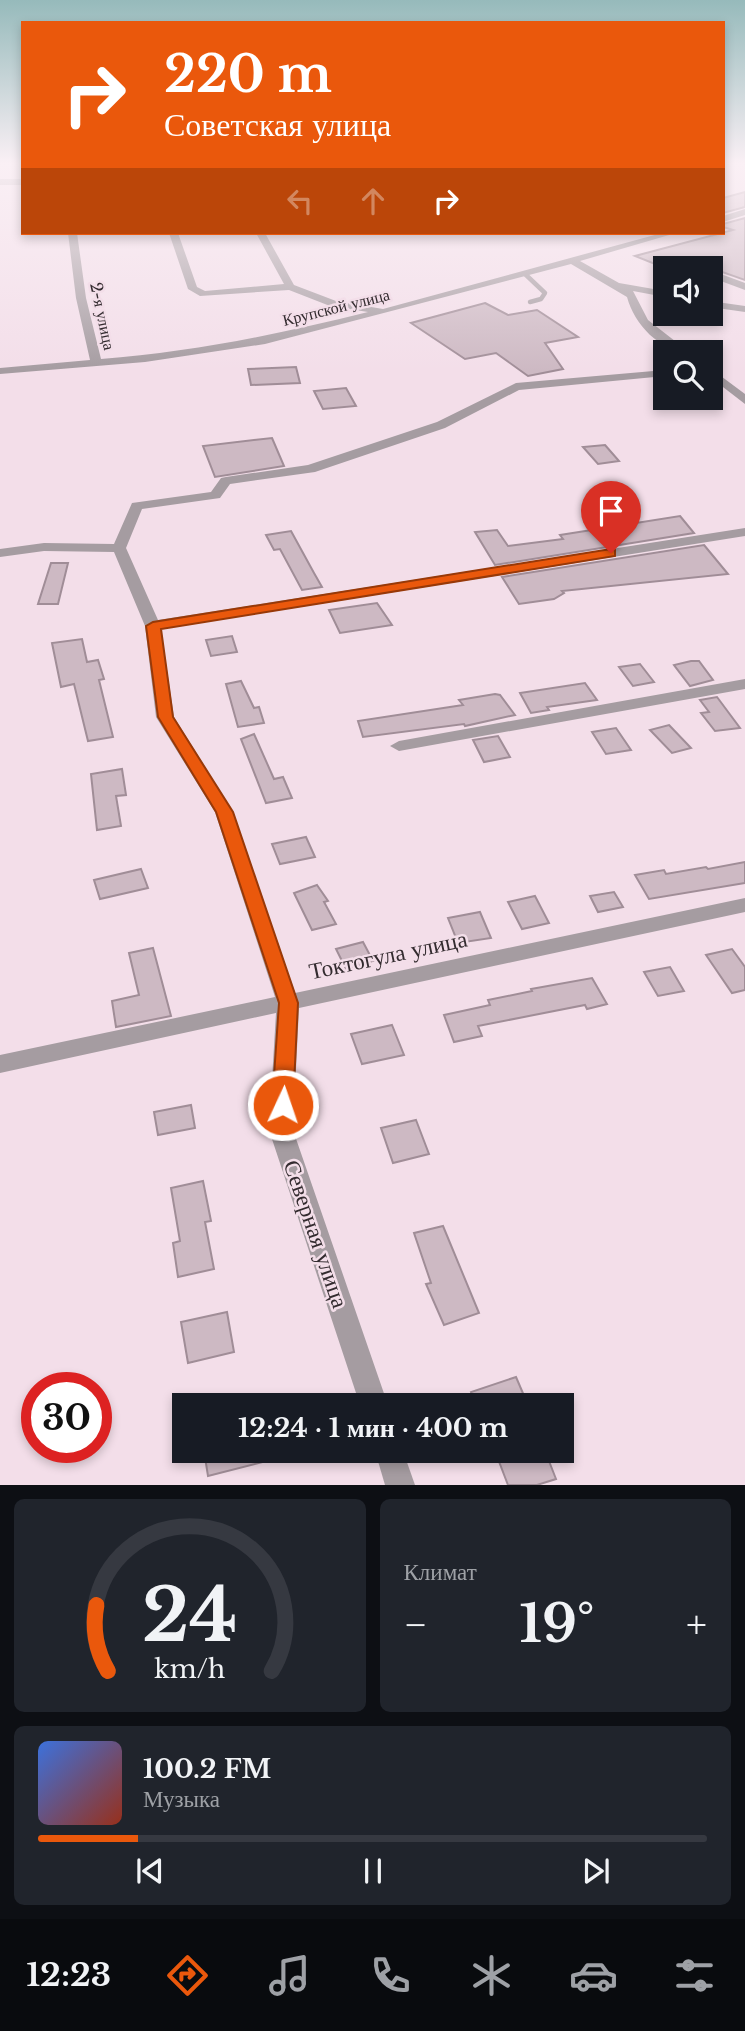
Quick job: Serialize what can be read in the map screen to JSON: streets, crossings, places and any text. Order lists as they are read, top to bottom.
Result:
{
  "streets": {
    "street": [
      "Крупской улица",
      "2-я улица",
      "Токтогула улица",
      "Северная улица"
    ]
  },
  "crossings": [
    ["Крупской улица", "2-я улица"],
    ["Токтогула улица", "Северная улица"]
  ],
  "page": {
    "turn": ["220 m", "Советская улица"],
    "limit": "30",
    "trip": "12:24 · 1 мин · 400 m",
    "tile": "Климат",
    "heat": ["−", "19°", "+"],
    "song": ["100.2 FM", "Музыка"],
    "tabs": "12:23",
    "gauge": ["24", "km/h"]
  }
}
